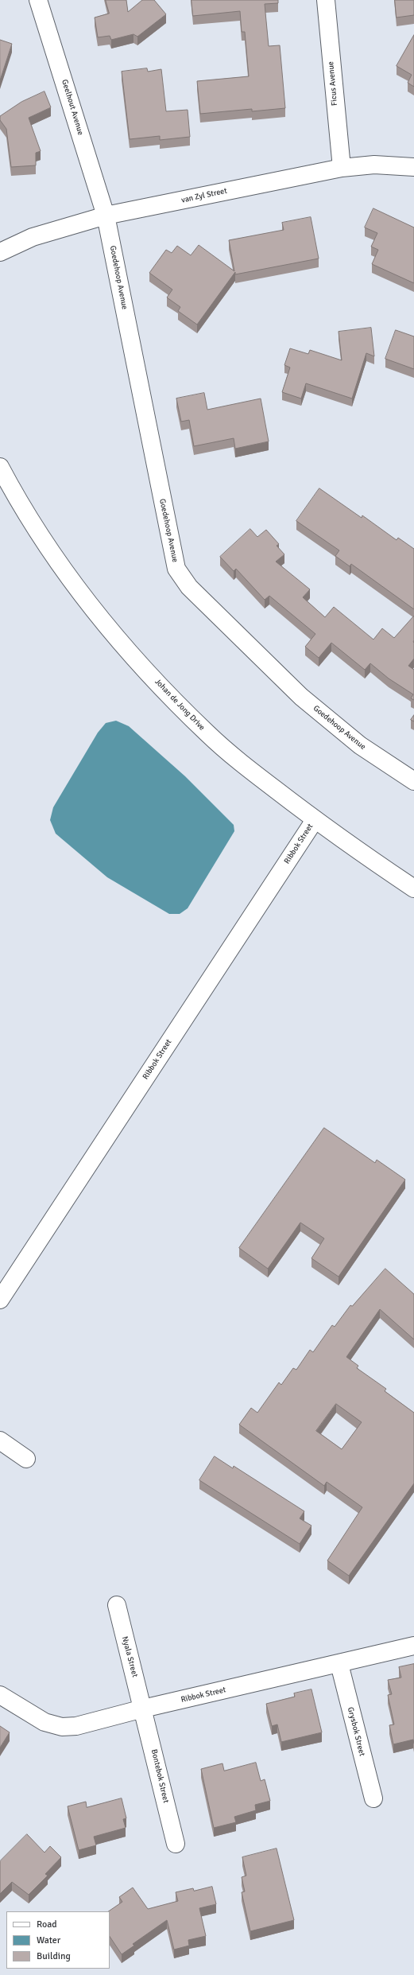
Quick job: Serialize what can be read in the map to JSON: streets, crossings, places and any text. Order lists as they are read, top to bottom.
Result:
{
  "streets": {
    "street": [
      "Ficus Avenue",
      "Geelhout Avenue",
      "van Zyl Street",
      "Goedehoop Avenue",
      "Johan de Jong Drive",
      "Ribbok Street",
      "Nyala Street",
      "Grysbok Street",
      "Bontebok Street"
    ]
  },
  "crossings": [
    ["Ficus Avenue", "van Zyl Street"],
    ["Geelhout Avenue", "van Zyl Street"],
    ["Geelhout Avenue", "Goedehoop Avenue"],
    ["van Zyl Street", "Goedehoop Avenue"],
    ["Johan de Jong Drive", "Ribbok Street"],
    ["Ribbok Street", "Nyala Street"],
    ["Ribbok Street", "Grysbok Street"],
    ["Ribbok Street", "Bontebok Street"],
    ["Nyala Street", "Bontebok Street"]
  ],
  "legend": ["Road", "Water", "Building"]
}
